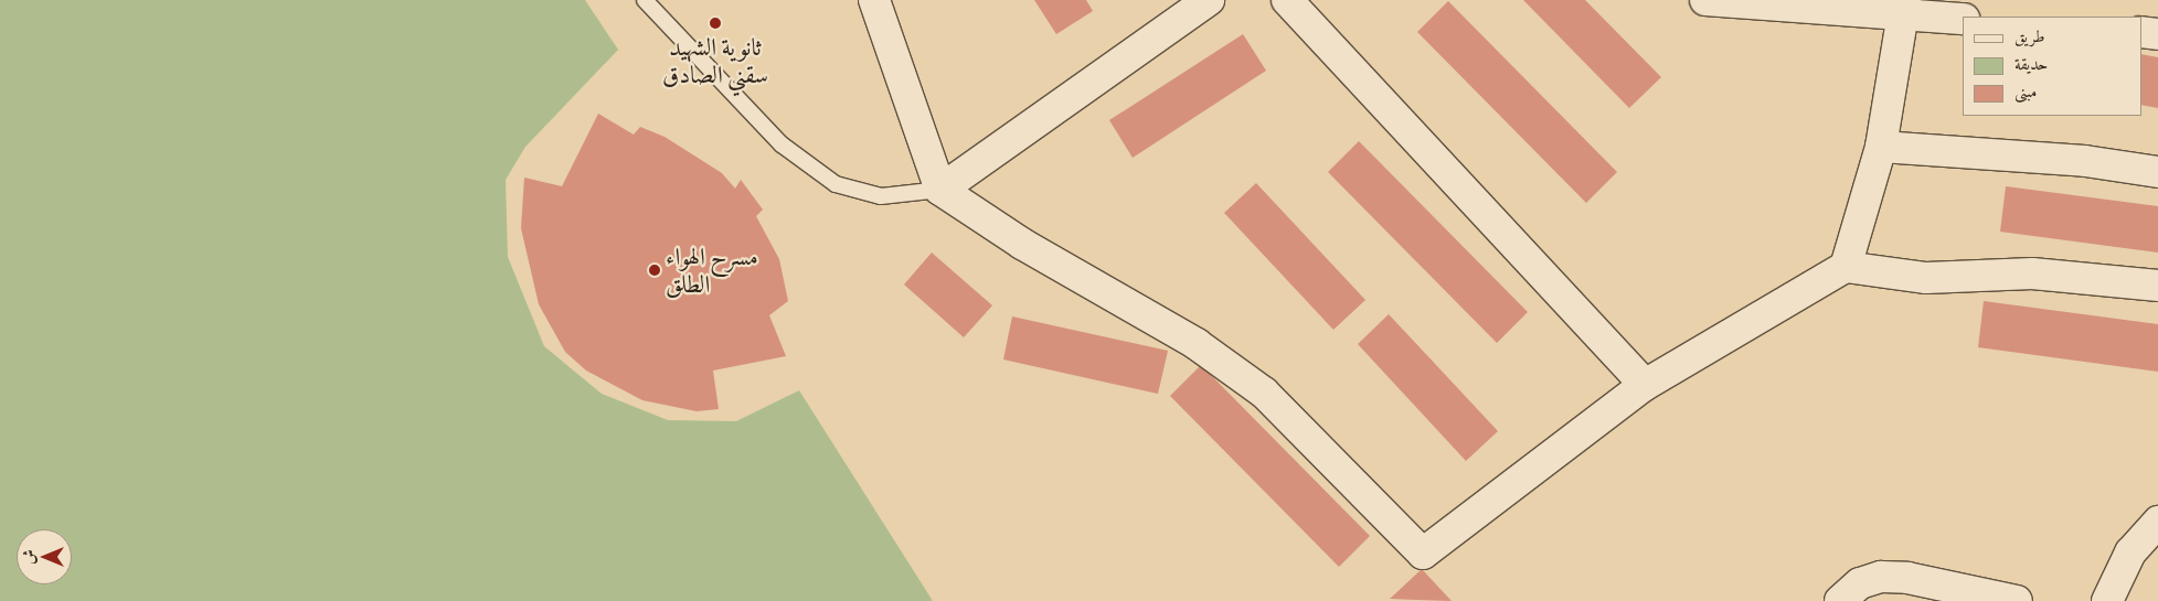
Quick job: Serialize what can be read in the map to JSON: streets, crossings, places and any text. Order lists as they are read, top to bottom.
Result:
{
  "places": ["ثانوية الشهيد سقني الصادق", "مسرح الهواء الطلق"],
  "legend": ["طريق", "حديقة", "مبنى"],
  "north": "left"
}
